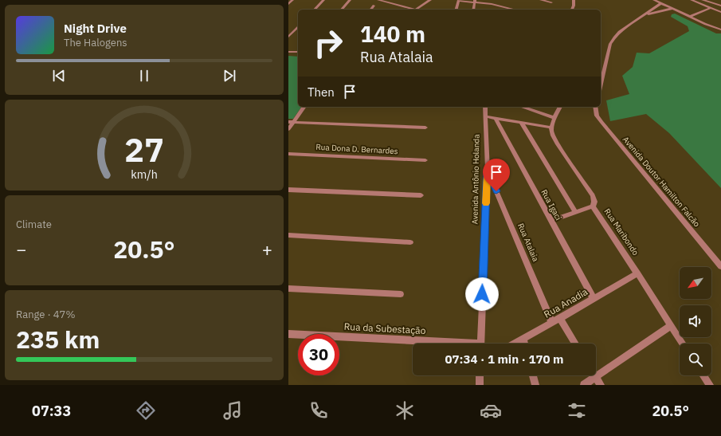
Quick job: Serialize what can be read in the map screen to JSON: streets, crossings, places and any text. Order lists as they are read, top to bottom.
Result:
{
  "streets": {
    "street": [
      "Rua Dona D. Bernardes",
      "Avenida Antônio Holanda",
      "Avenida Doutor Hamilton Falcão",
      "Rua Igaci",
      "Rua Maribondo",
      "Rua Atalaia",
      "Rua Anadia",
      "Rua da Subestação"
    ]
  },
  "crossings": [
    ["Avenida Antônio Holanda", "Rua Atalaia"],
    ["Rua Igaci", "Rua Anadia"],
    ["Rua Maribondo", "Rua Anadia"],
    ["Rua Atalaia", "Rua Anadia"]
  ],
  "north": "bottom left",
  "page": {
    "turn": ["140 m", "Rua Atalaia"],
    "song": ["Night Drive", "The Halogens"],
    "then": "Then",
    "tile": [
      "Climate",
      ["Range · 47%", "235 km"]
    ],
    "heat": ["−", "20.5°", "+"],
    "limit": "30",
    "trip": "07:34 · 1 min · 170 m",
    "tabs": ["07:33", "20.5°"],
    "gauge": ["27", "km/h"]
  }
}
